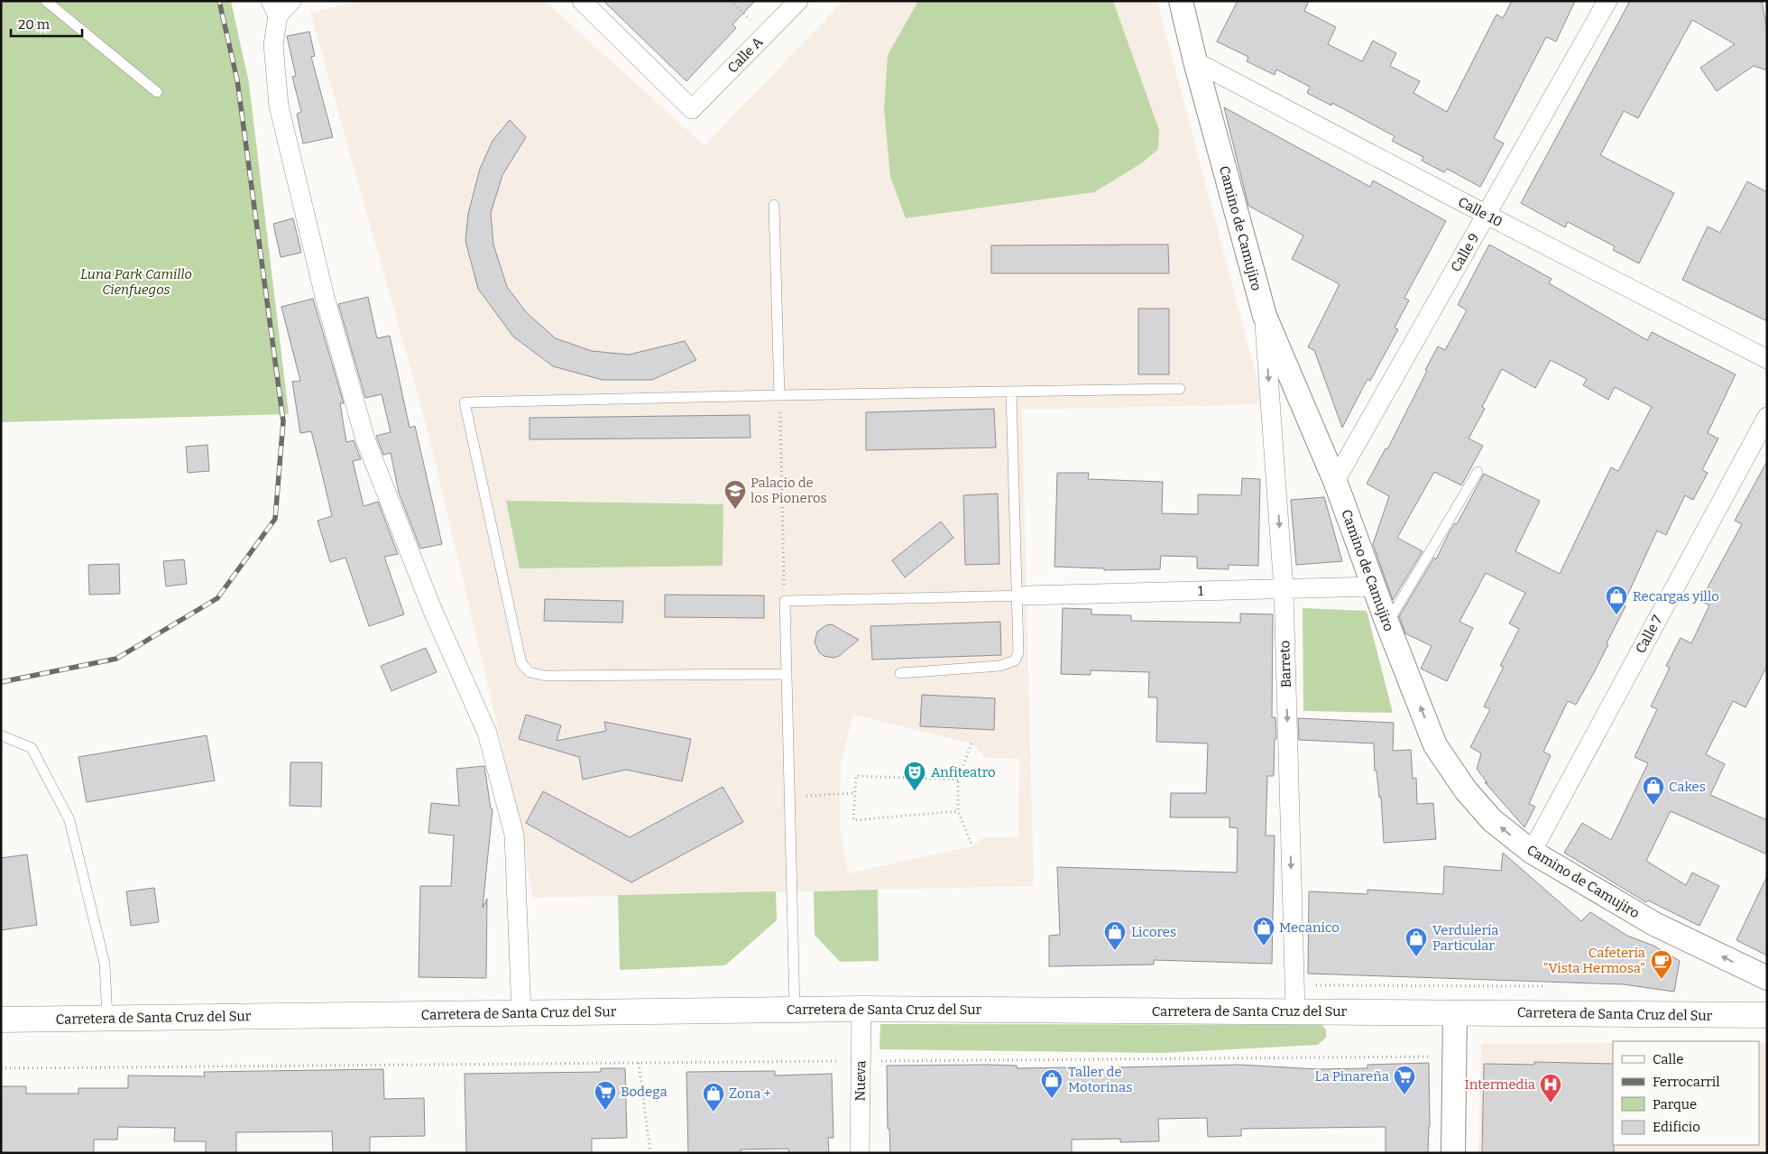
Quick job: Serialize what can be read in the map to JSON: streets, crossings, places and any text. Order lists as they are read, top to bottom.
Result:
{
  "streets": {
    "main road": ["Carretera de Santa Cruz del Sur"],
    "street": [
      "Calle A",
      "Calle 10",
      "Camino de Camujiro",
      "Calle 9",
      "1",
      "Calle 7",
      "Barreto",
      "Nueva"
    ]
  },
  "crossings": [
    ["Calle 10", "Camino de Camujiro"],
    ["Calle 10", "Calle 9"],
    ["Camino de Camujiro", "Calle 9"],
    ["Camino de Camujiro", "1"],
    ["Camino de Camujiro", "Calle 7"],
    ["Camino de Camujiro", "Barreto"],
    ["1", "Barreto"],
    ["Barreto", "Carretera de Santa Cruz del Sur"],
    ["Carretera de Santa Cruz del Sur", "Nueva"]
  ],
  "one_way": ["Camino de Camujiro", "Barreto"],
  "parks": ["Luna Park Camillo Cienfuegos"],
  "places": {
    "school or university": ["Palacio de los Pioneros"],
    "shop": [
      "Recargas yillo",
      "Cakes",
      "Mecanico",
      "Licores",
      "Verdulería Particular",
      "Taller de Motorinas",
      "Zona +"
    ],
    "theatre": ["Anfiteatro"],
    "cafe": ["Cafeteria \"Vista Hermosa\""],
    "supermarket": ["La Pinareña", "Bodega"],
    "hospital": ["Intermedia"]
  },
  "legend": [
    "Calle",
    "Ferrocarril",
    "Parque",
    "Edificio"
  ],
  "scale_bar": "20 m"
}
